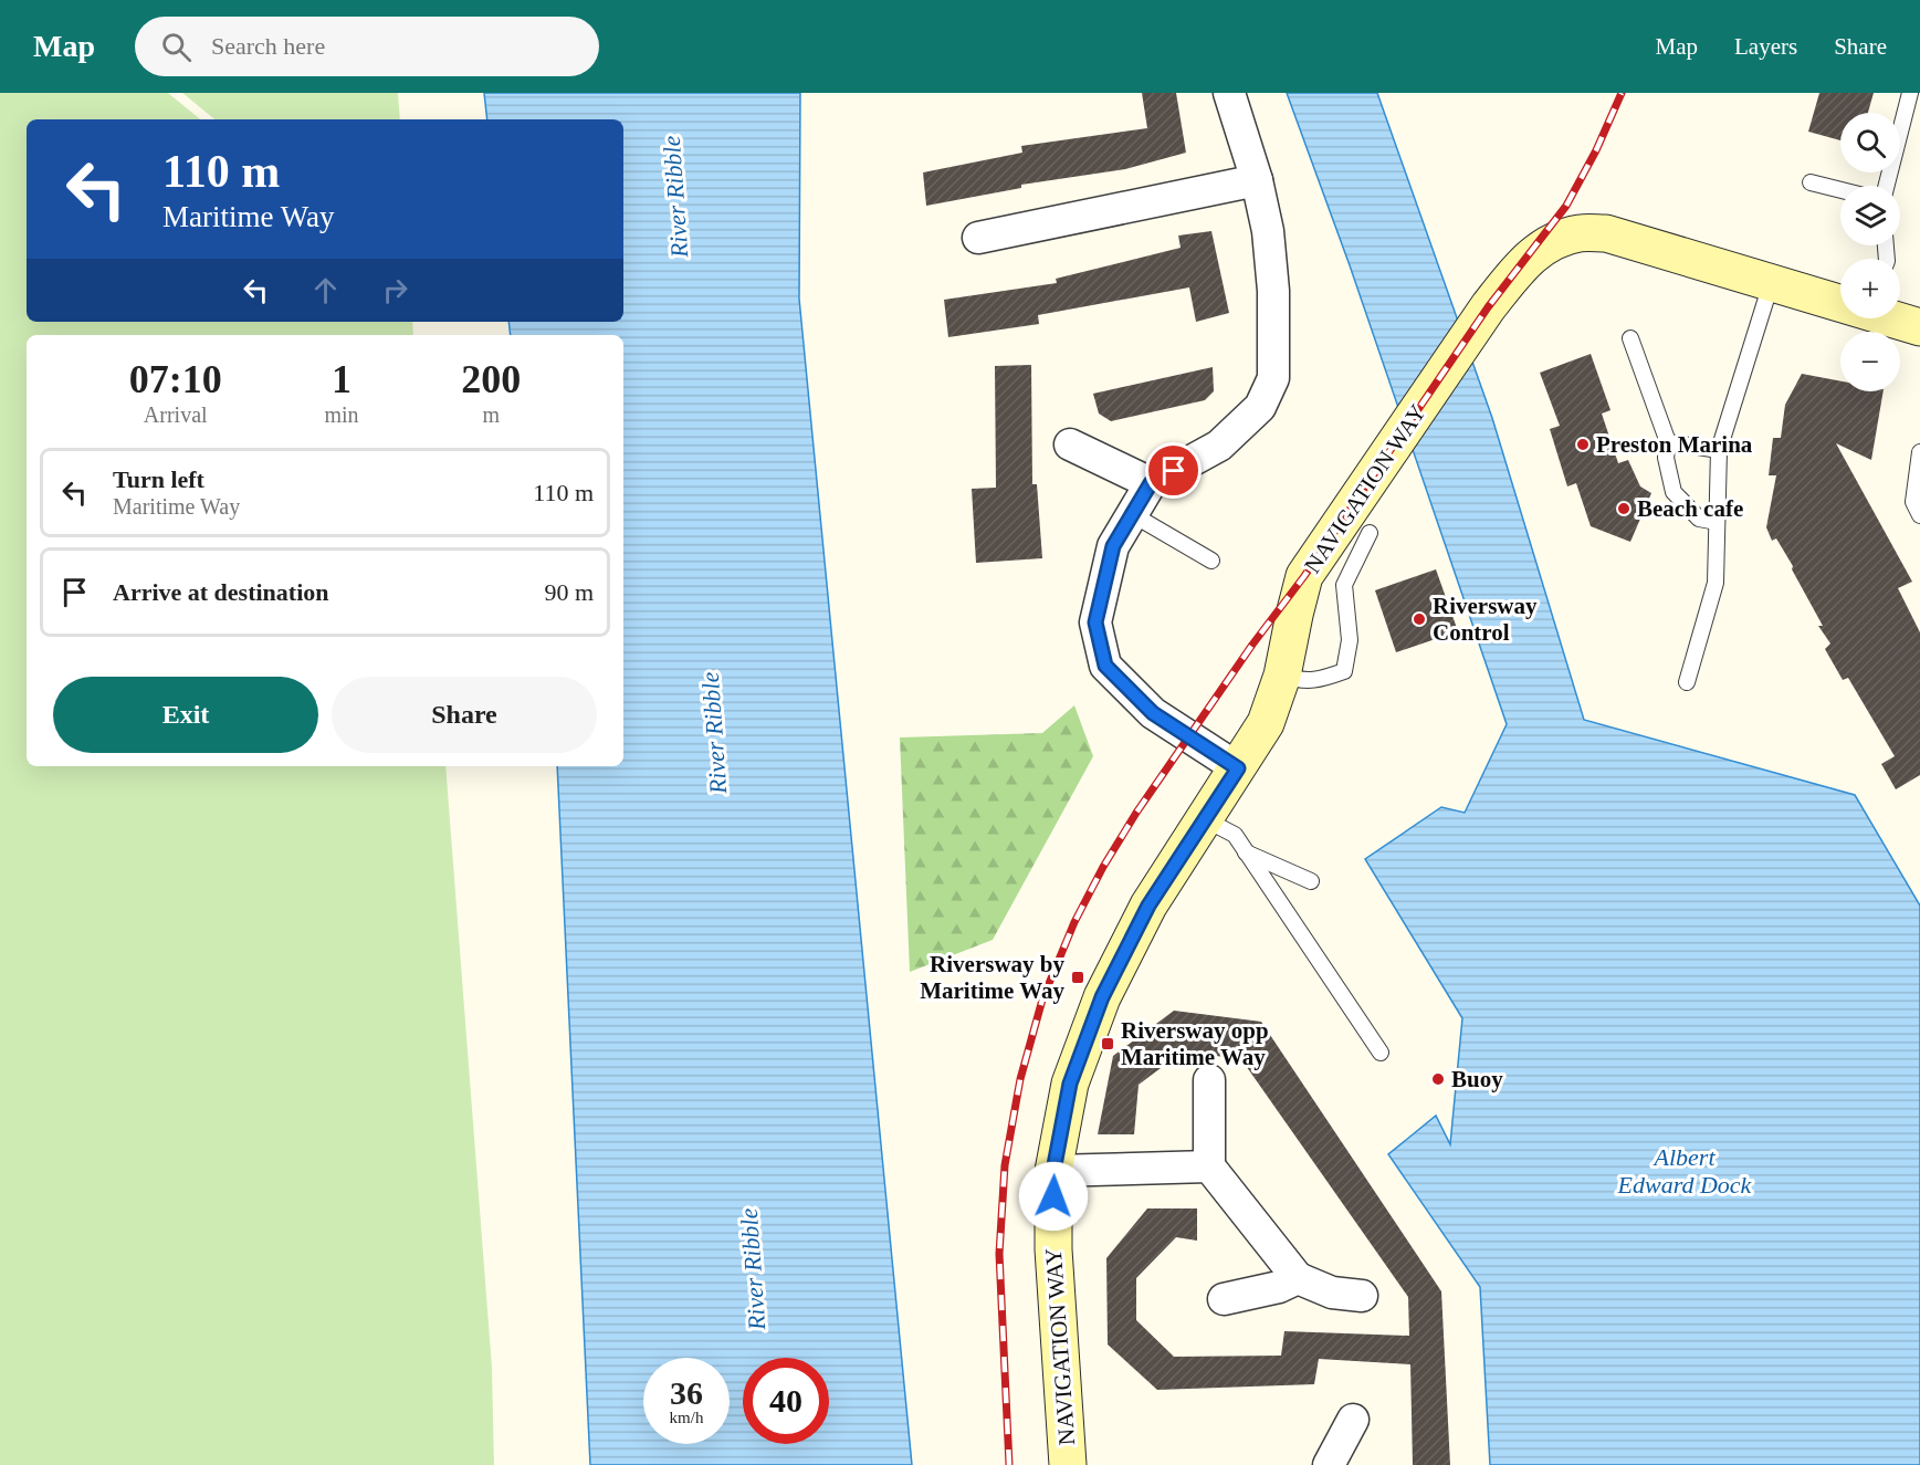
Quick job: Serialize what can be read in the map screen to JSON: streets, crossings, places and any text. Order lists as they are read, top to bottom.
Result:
{
  "streets": {
    "street": ["NAVIGATION WAY"]
  },
  "water": ["River Ribble", "Albert Edward Dock"],
  "places": {
    "other": [
      "Preston Marina",
      "Beach cafe",
      "Riversway Control",
      "Buoy"
    ],
    "transit": ["Riversway by Maritime Way", "Riversway opp Maritime Way"]
  },
  "page": {
    "header": "Map",
    "search": "Search here",
    "nav": ["Map", "Layers", "Share"],
    "map_buttons": ["+", "−"],
    "turn": ["110 m", "Maritime Way"],
    "eta": [
      "07:10",
      "Arrival",
      "1",
      "min",
      "200",
      "m"
    ],
    "list": [
      {
        "name": "Turn left",
        "note": "Maritime Way",
        "value": "110 m"
      },
      {
        "name": "Arrive at destination",
        "value": "90 m"
      }
    ],
    "buttons": ["Exit", "Share"],
    "speed": "36 km/h",
    "limit": "40"
  }
}
